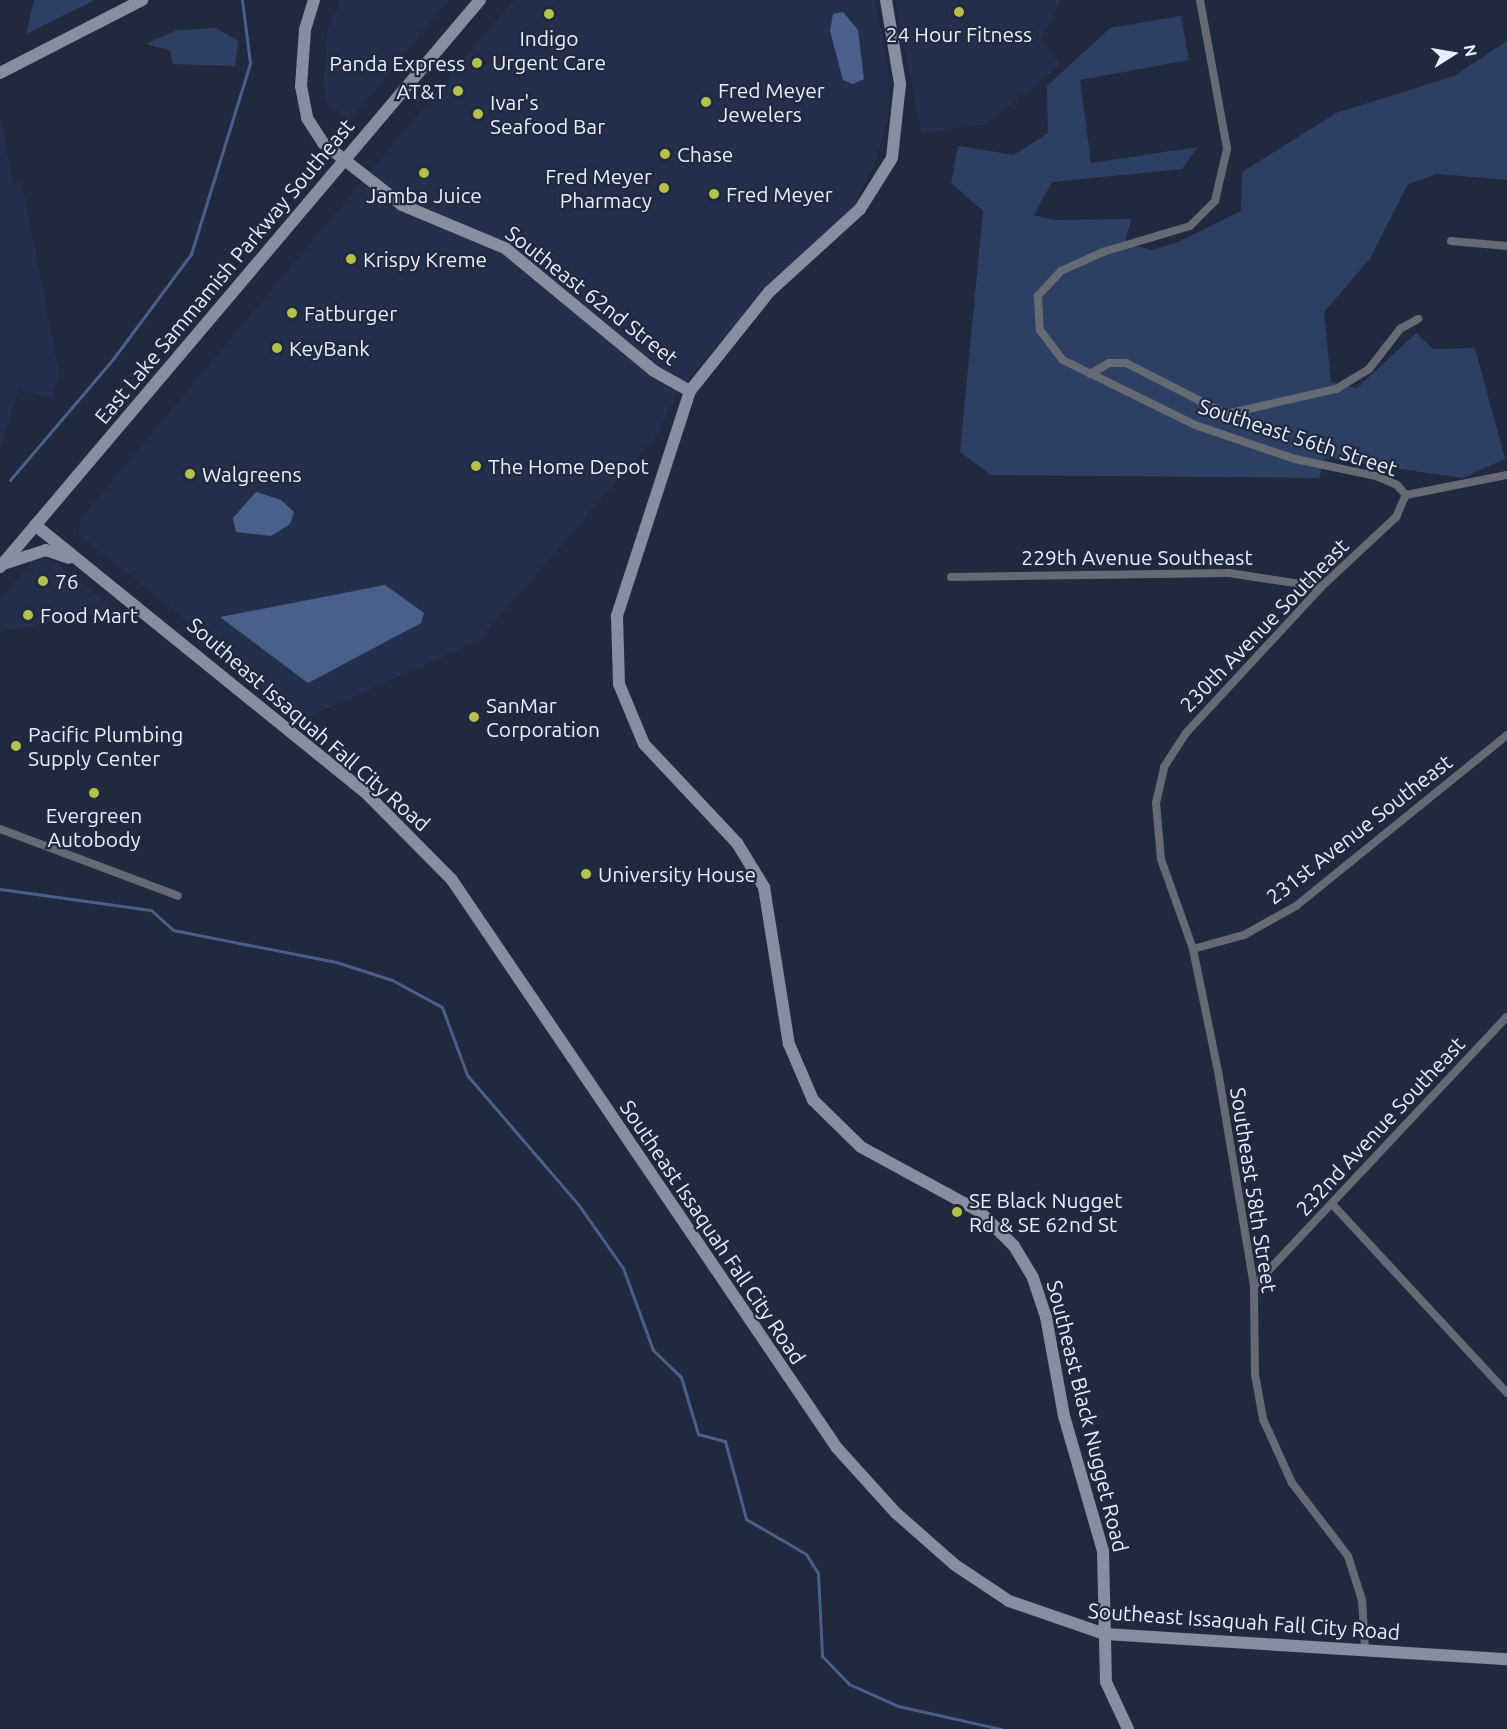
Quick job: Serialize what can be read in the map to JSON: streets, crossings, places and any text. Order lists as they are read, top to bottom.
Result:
{
  "streets": {
    "main road": [
      "East Lake Sammamish Parkway Southeast",
      "Southeast 62nd Street",
      "Southeast Issaquah Fall City Road",
      "Southeast Black Nugget Road"
    ],
    "street": [
      "Southeast 56th Street",
      "229th Avenue Southeast",
      "230th Avenue Southeast",
      "231st Avenue Southeast",
      "232nd Avenue Southeast",
      "Southeast 58th Street"
    ]
  },
  "crossings": [
    ["East Lake Sammamish Parkway Southeast", "Southeast 62nd Street"],
    ["East Lake Sammamish Parkway Southeast", "Southeast Issaquah Fall City Road"],
    ["Southeast 62nd Street", "Southeast Black Nugget Road"],
    ["Southeast 56th Street", "230th Avenue Southeast"],
    ["229th Avenue Southeast", "230th Avenue Southeast"],
    ["230th Avenue Southeast", "Southeast 58th Street"],
    ["Southeast Issaquah Fall City Road", "Southeast 58th Street"],
    ["Southeast Issaquah Fall City Road", "Southeast Black Nugget Road"],
    ["231st Avenue Southeast", "Southeast 58th Street"],
    ["232nd Avenue Southeast", "Southeast 58th Street"]
  ],
  "places": [
    "24 Hour Fitness",
    "Indigo Urgent Care",
    "Panda Express",
    "AT&T",
    "Fred Meyer Jewelers",
    "Ivar's Seafood Bar",
    "Chase",
    "Jamba Juice",
    "Fred Meyer Pharmacy",
    "Fred Meyer",
    "Krispy Kreme",
    "Fatburger",
    "KeyBank",
    "The Home Depot",
    "Walgreens",
    "76",
    "Food Mart",
    "SanMar Corporation",
    "Pacific Plumbing Supply Center",
    "Evergreen Autobody",
    "University House",
    "SE Black Nugget Rd & SE 62nd St"
  ],
  "north": "right"
}
